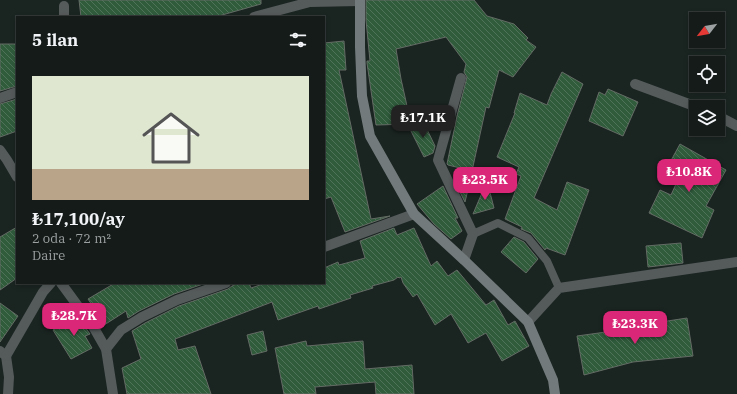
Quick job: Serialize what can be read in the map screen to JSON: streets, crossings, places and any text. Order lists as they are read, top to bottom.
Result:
{
  "north": "bottom left",
  "page": {
    "heading": "5 ilan",
    "list": [
      {
        "name": "₺17,100/ay",
        "note": "2 oda · 72 m² · Daire"
      }
    ],
    "price": [
      "₺17.1K",
      "₺10.8K",
      "₺23.5K",
      "₺28.7K",
      "₺23.3K"
    ]
  }
}
